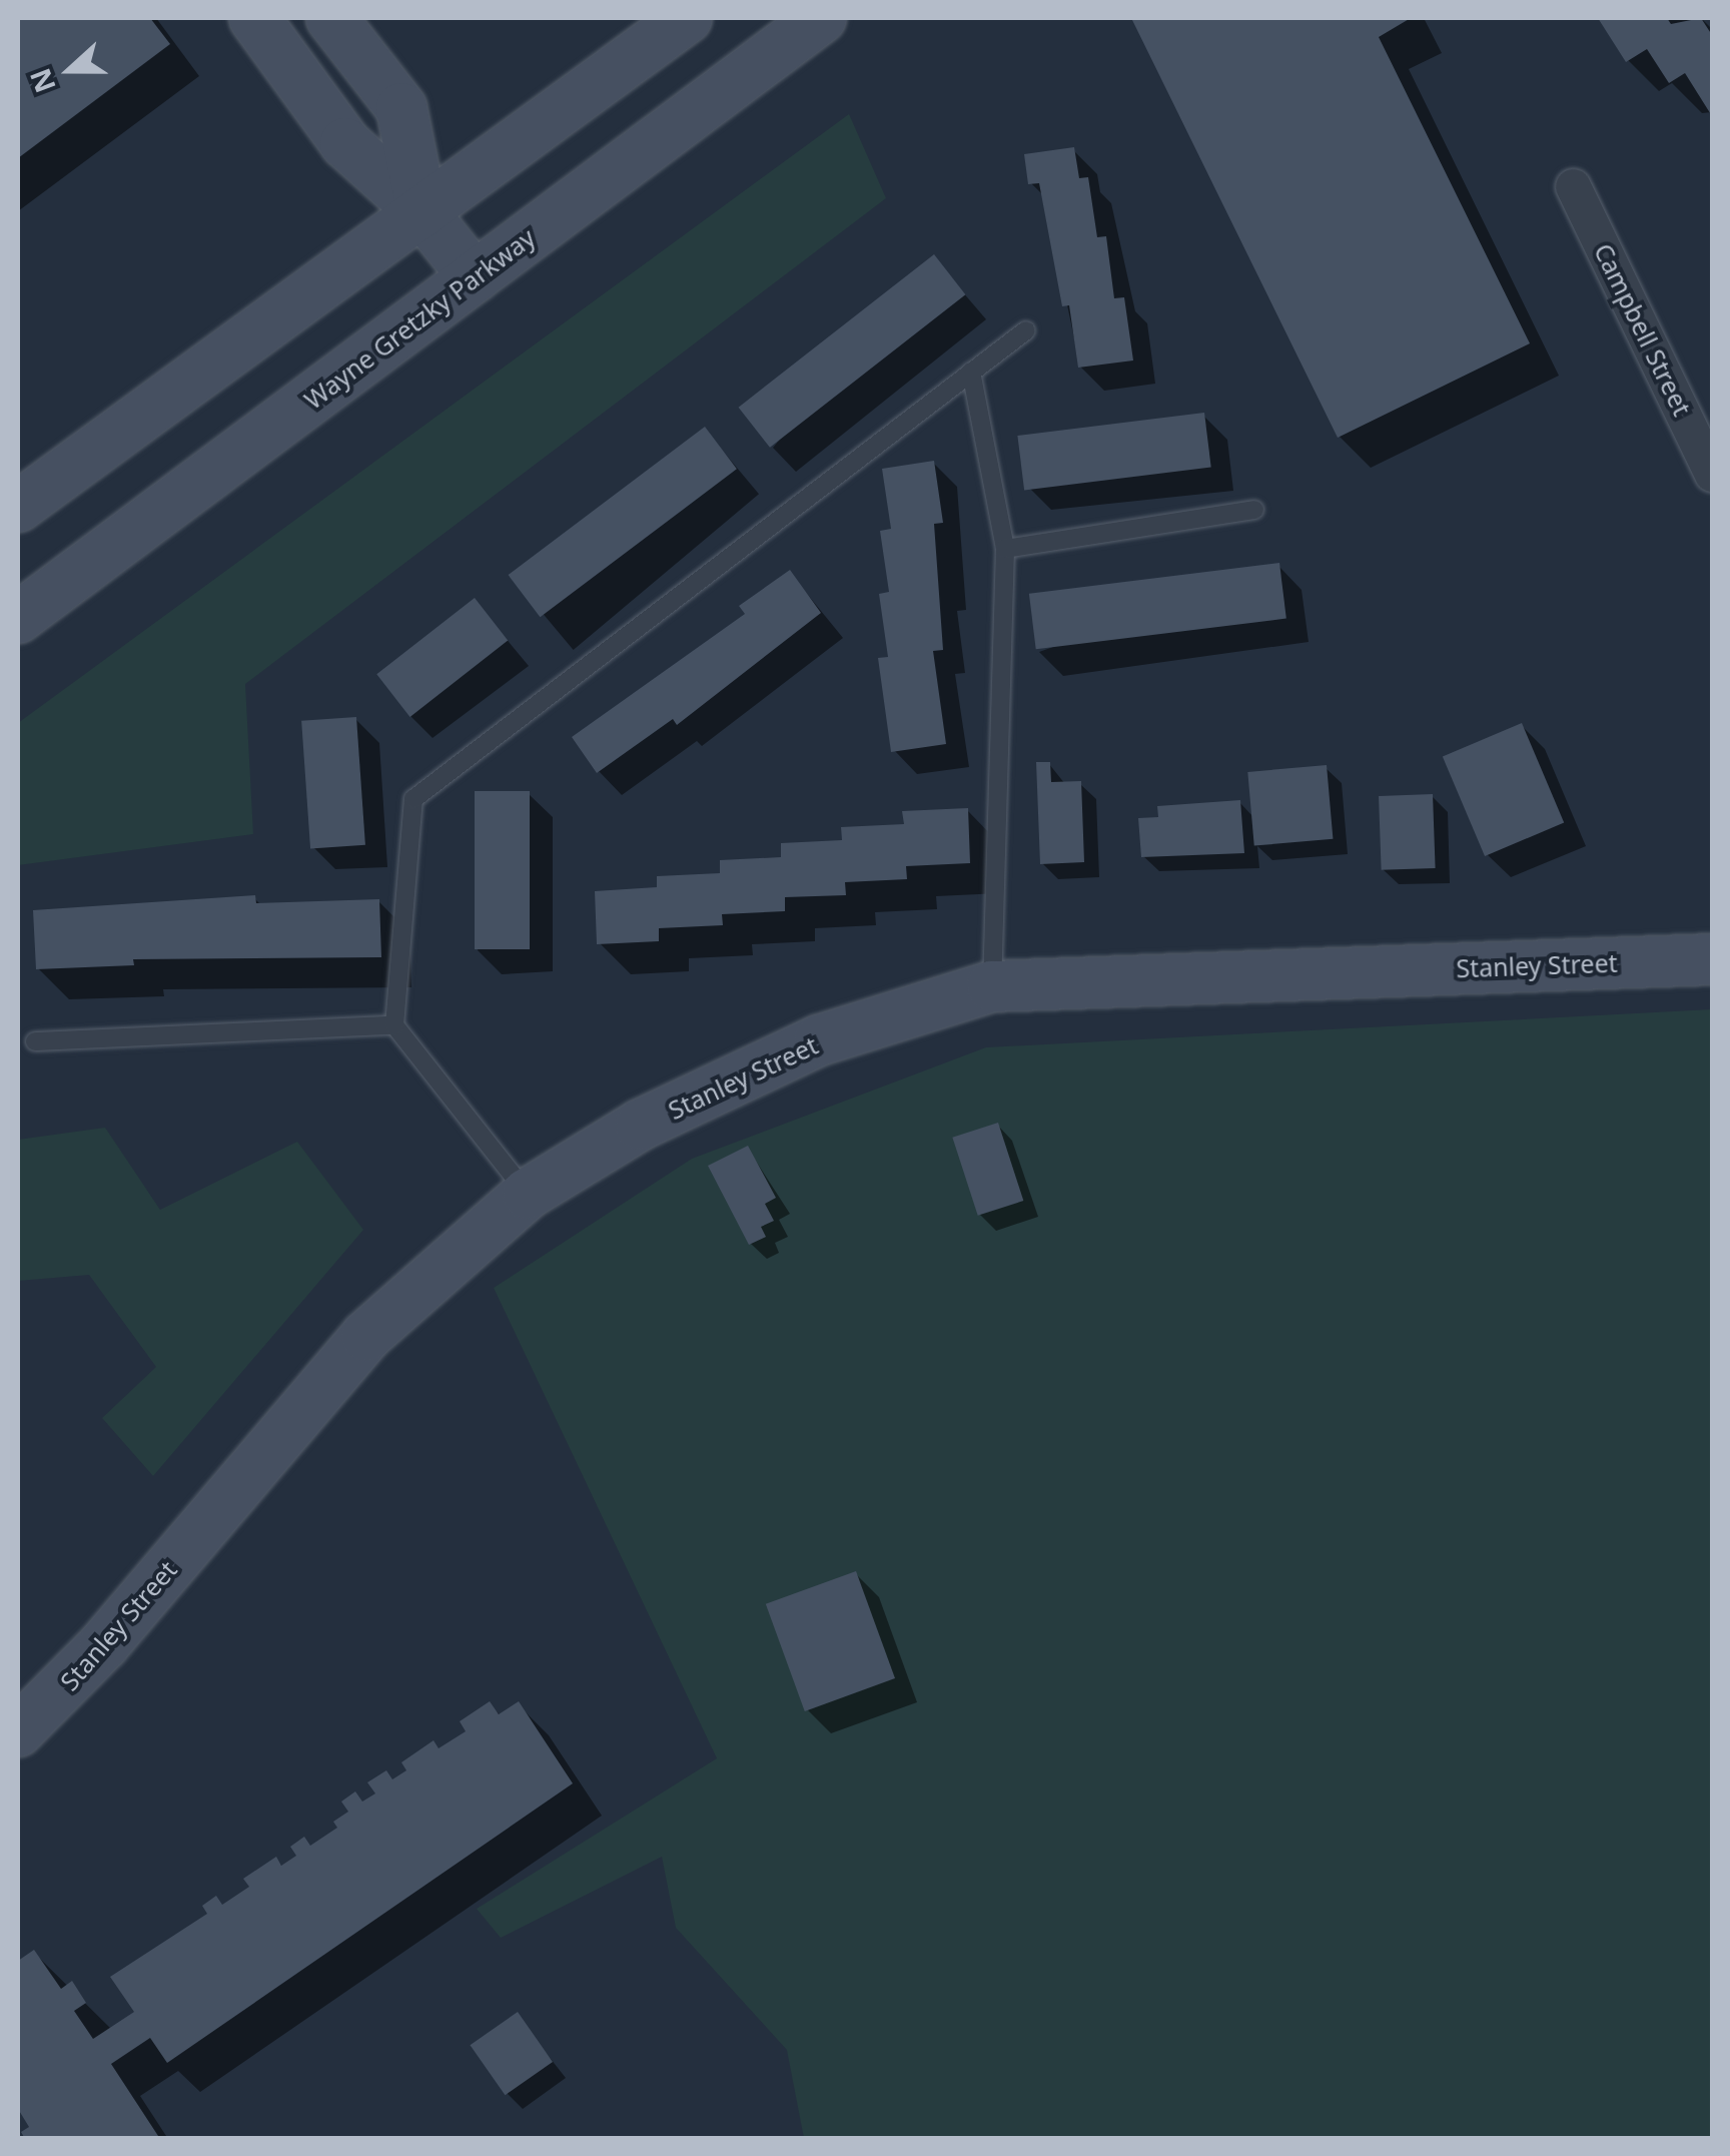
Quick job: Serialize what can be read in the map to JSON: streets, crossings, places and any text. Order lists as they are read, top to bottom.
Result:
{
  "streets": {
    "street": ["Wayne Gretzky Parkway", "Campbell Street", "Stanley Street"]
  },
  "north": "left"
}
